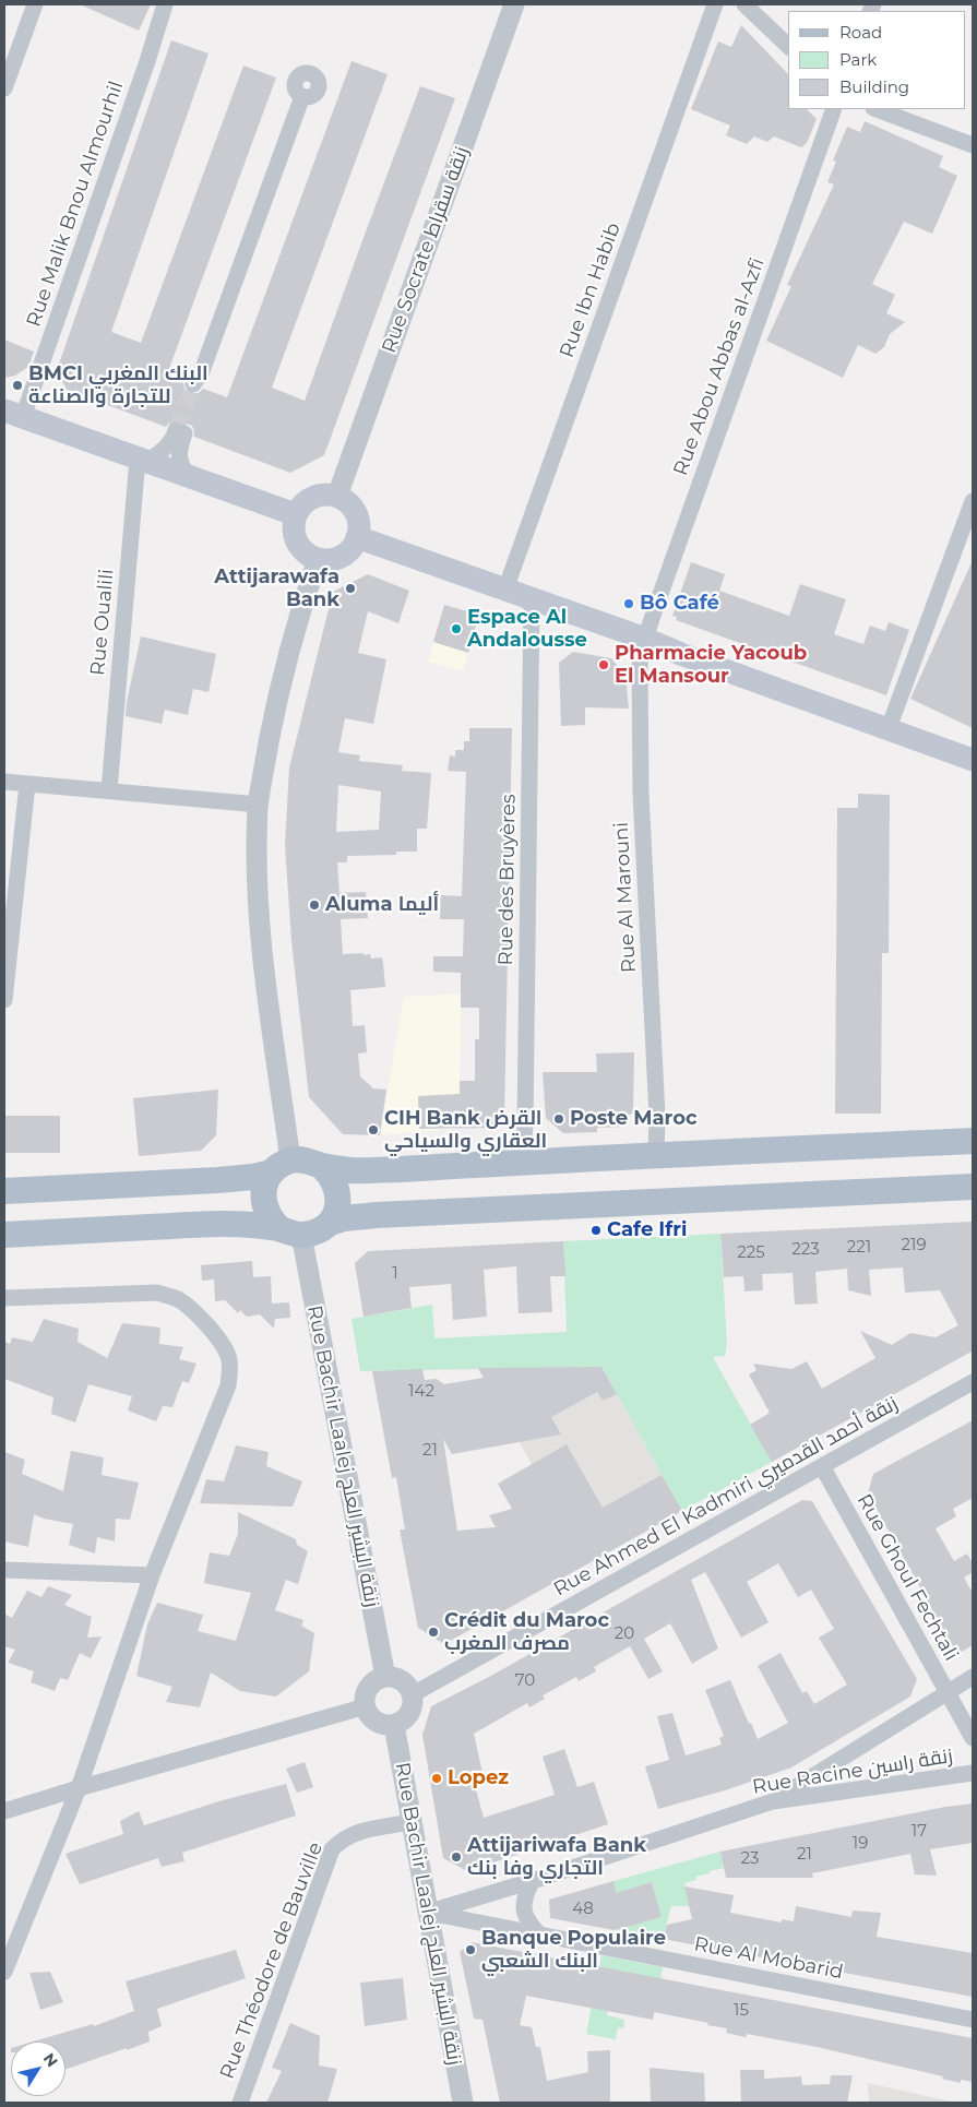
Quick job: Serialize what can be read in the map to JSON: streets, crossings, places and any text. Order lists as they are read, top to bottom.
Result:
{
  "streets": {
    "street": [
      "Rue Malik Bnou Almourhil",
      "Rue Socrate زنقة سقراط",
      "Rue Ibn Habib",
      "Rue Abou Abbas al-Azfi",
      "Rue Oualili",
      "Rue des Bruyères",
      "Rue Al Marouni",
      "Rue Bachir Laalej زنقة البشير العلج",
      "Rue Ahmed El Kadmiri زنقة أحمد القدميري",
      "Rue Ghoul Fechtali",
      "Rue Racine زنقة راسين",
      "Rue Al Mobarid",
      "Rue Théodore de Bauville"
    ]
  },
  "crossings": [
    ["Rue Abou Abbas al-Azfi", "Rue Al Marouni"],
    ["Rue Bachir Laalej زنقة البشير العلج", "Rue Ahmed El Kadmiri زنقة أحمد القدميري"],
    ["Rue Bachir Laalej زنقة البشير العلج", "Rue Racine زنقة راسين"],
    ["Rue Bachir Laalej زنقة البشير العلج", "Rue Al Mobarid"],
    ["Rue Bachir Laalej زنقة البشير العلج", "Rue Théodore de Bauville"],
    ["Rue Ahmed El Kadmiri زنقة أحمد القدميري", "Rue Ghoul Fechtali"],
    ["Rue Racine زنقة راسين", "Rue Al Mobarid"]
  ],
  "places": [
    "BMCI البنك المغربي للتجارة والصناعة",
    "Attijarawafa Bank",
    "Bô Café",
    "Espace Al Andalousse",
    "Pharmacie Yacoub El Mansour",
    "Aluma أليما",
    "Poste Maroc",
    "CIH Bank القرض العقاري والسياحي",
    "Cafe Ifri",
    "Crédit du Maroc مصرف المغرب",
    "Lopez",
    "Attijariwafa Bank التجاري وفا بنك",
    "Banque Populaire البنك الشعبي"
  ],
  "house_numbers": [
    "219",
    "221",
    "223",
    "225",
    "1",
    "142",
    "21",
    "20",
    "70",
    "17",
    "19",
    "21",
    "23",
    "48",
    "15"
  ],
  "legend": ["Road", "Park", "Building"],
  "north": "top right"
}
